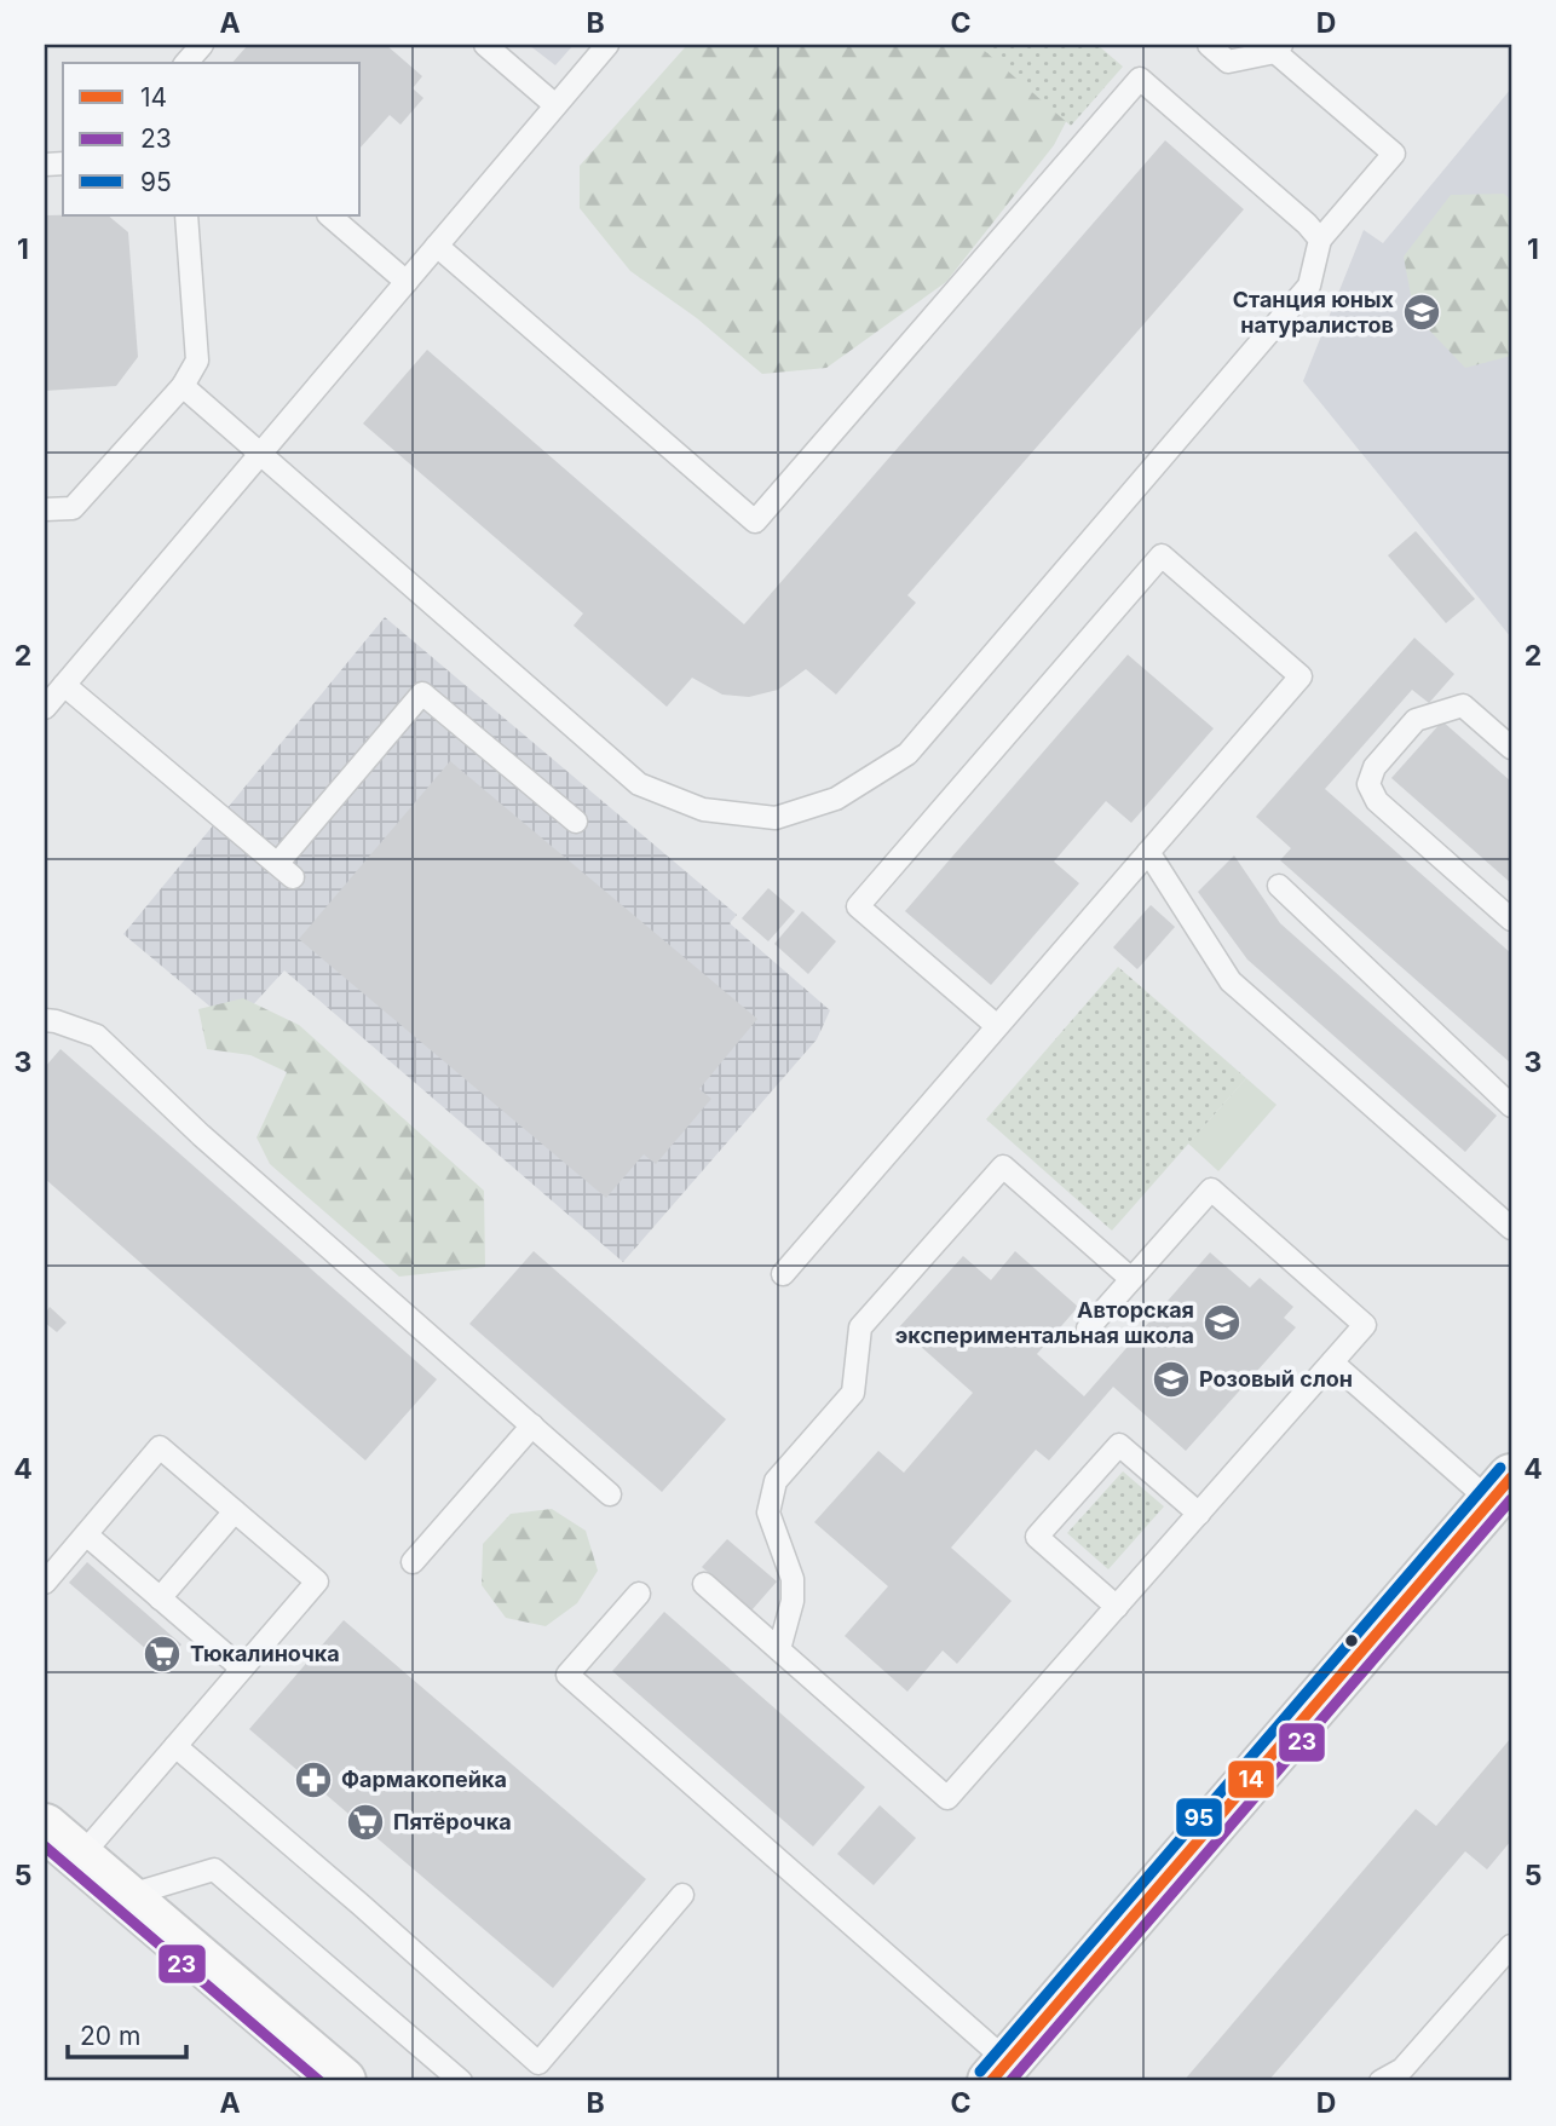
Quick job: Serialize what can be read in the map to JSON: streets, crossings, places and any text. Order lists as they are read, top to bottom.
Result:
{
  "places": {
    "school or university": ["Станция юных натуралистов", "Авторская экспериментальная школа", "Розовый слон"],
    "supermarket": ["Тюкалиночка", "Пятёрочка"],
    "pharmacy": ["Фармакопейка"]
  },
  "lines": ["transit line 95", "transit line 14", "transit line 23"],
  "legend": ["14", "23", "95"],
  "scale_bar": "20 m",
  "grid": {
    "columns": [
      "A",
      "B",
      "C",
      "D"
    ],
    "rows": [
      "1",
      "2",
      "3",
      "4",
      "5"
    ]
  }
}
